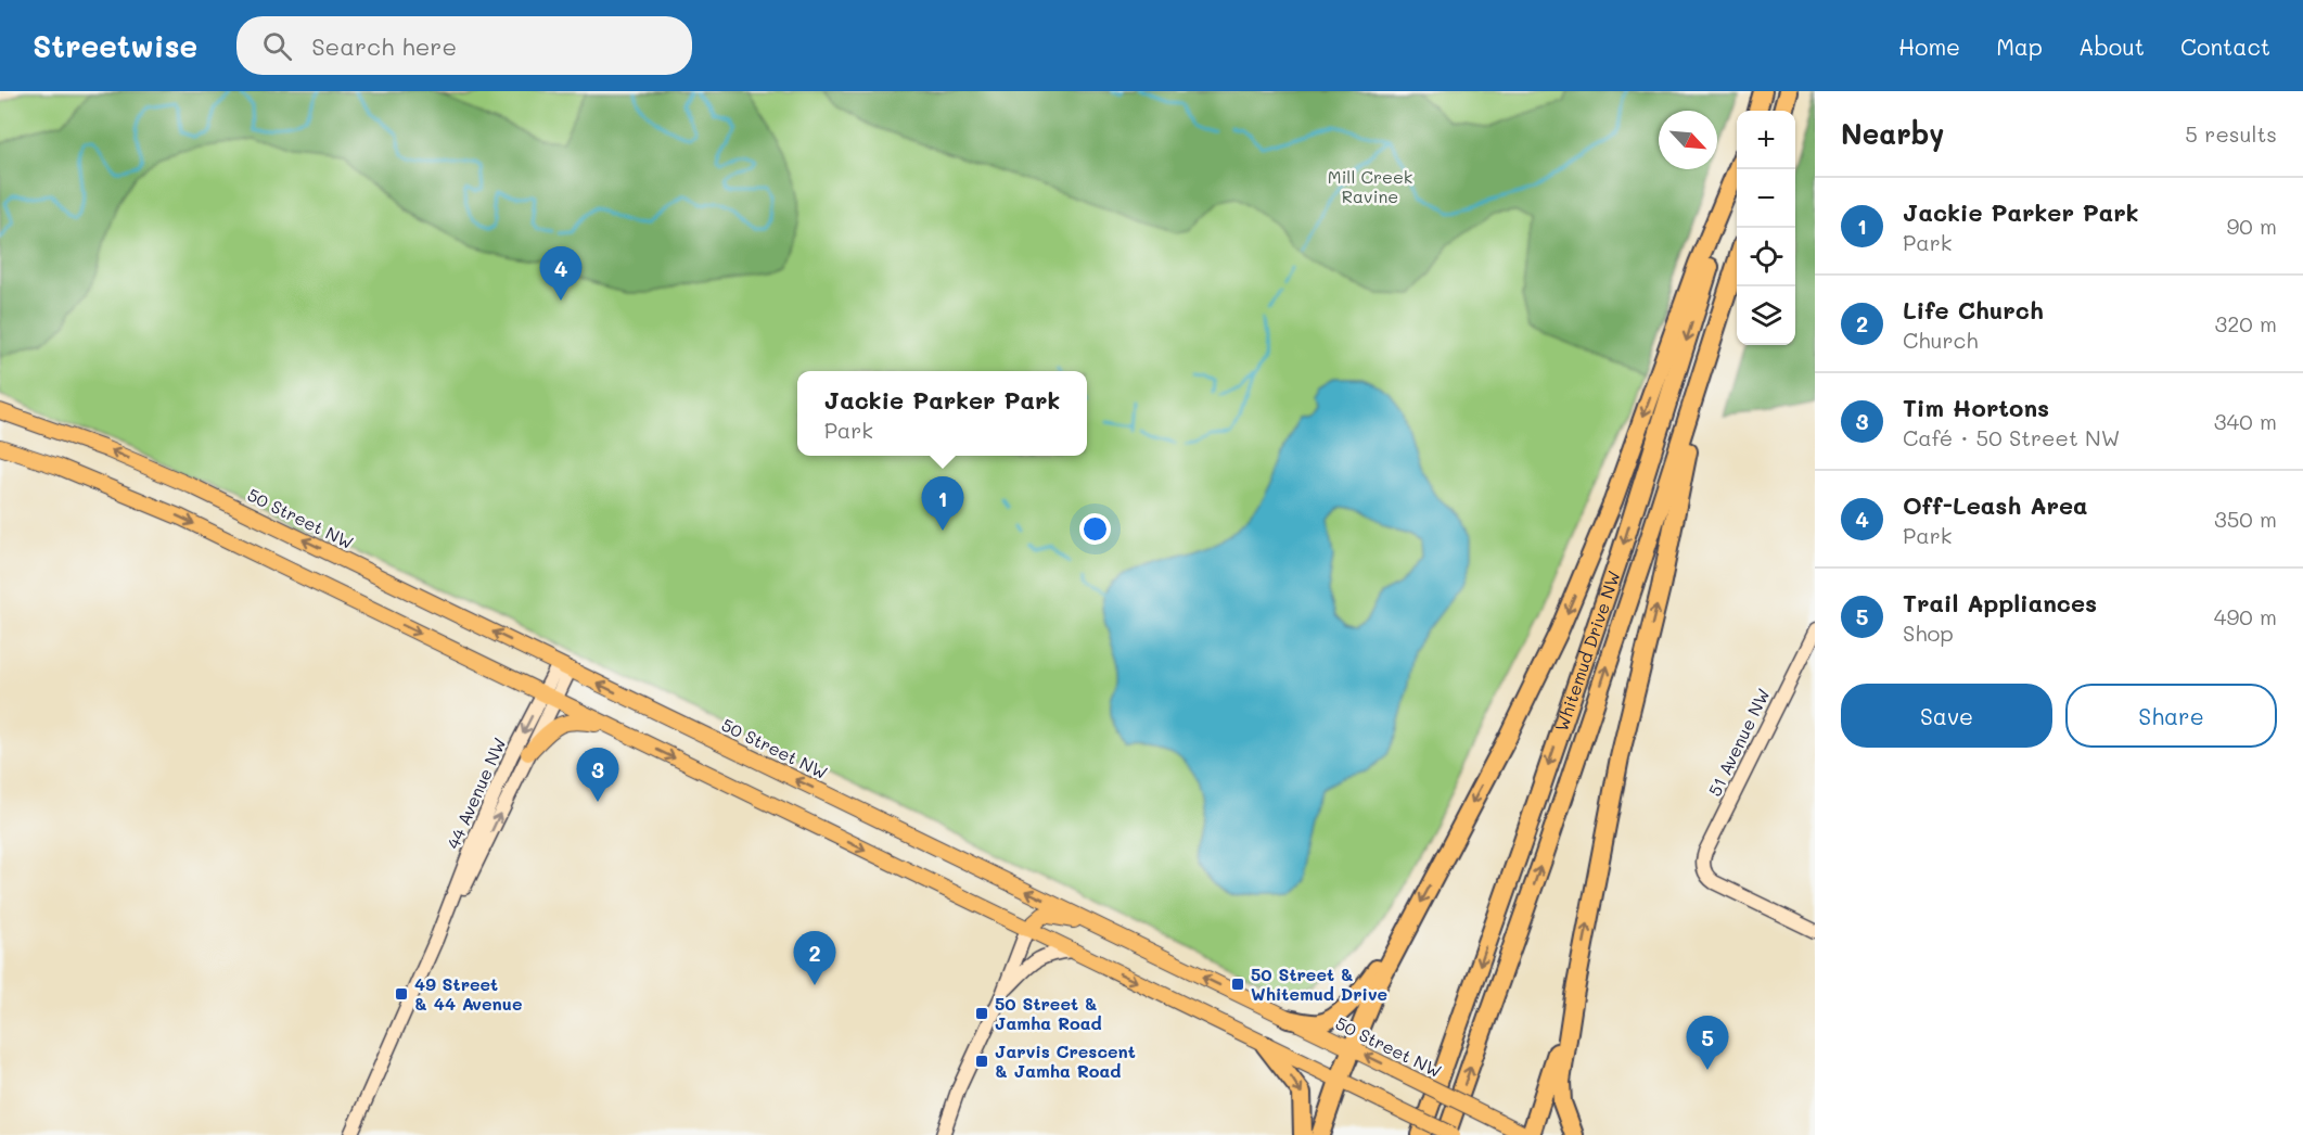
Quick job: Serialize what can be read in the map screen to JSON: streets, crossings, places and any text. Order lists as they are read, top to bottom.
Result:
{
  "streets": {
    "highway": ["Whitemud Drive NW"],
    "main road": ["50 Street NW"],
    "street": ["51 Avenue NW", "44 Avenue NW"]
  },
  "crossings": [
    ["50 Street NW", "44 Avenue NW"]
  ],
  "parks": ["Mill Creek Ravine"],
  "places": {
    "transit": [
      "50 Street & Whitemud Drive",
      "49 Street & 44 Avenue",
      "50 Street & Jamha Road",
      "Jarvis Crescent & Jamha Road"
    ]
  },
  "north": "bottom right",
  "page": {
    "header": "Streetwise",
    "search": "Search here",
    "nav": [
      "Home",
      "Map",
      "About",
      "Contact"
    ],
    "heading": ["Nearby", "5 results"],
    "map_buttons": ["+", "−"],
    "list": [
      {
        "mark": "1",
        "name": "Jackie Parker Park",
        "note": "Park",
        "value": "90 m"
      },
      {
        "mark": "2",
        "name": "Life Church",
        "note": "Church",
        "value": "320 m"
      },
      {
        "mark": "3",
        "name": "Tim Hortons",
        "note": "Café · 50 Street NW",
        "value": "340 m"
      },
      {
        "mark": "4",
        "name": "Off-Leash Area",
        "note": "Park",
        "value": "350 m"
      },
      {
        "mark": "5",
        "name": "Trail Appliances",
        "note": "Shop",
        "value": "490 m"
      }
    ],
    "pins": [
      "4",
      "1",
      "3",
      "2",
      "5"
    ],
    "popup": ["Jackie Parker Park", "Park"],
    "buttons": ["Save", "Share"]
  }
}
